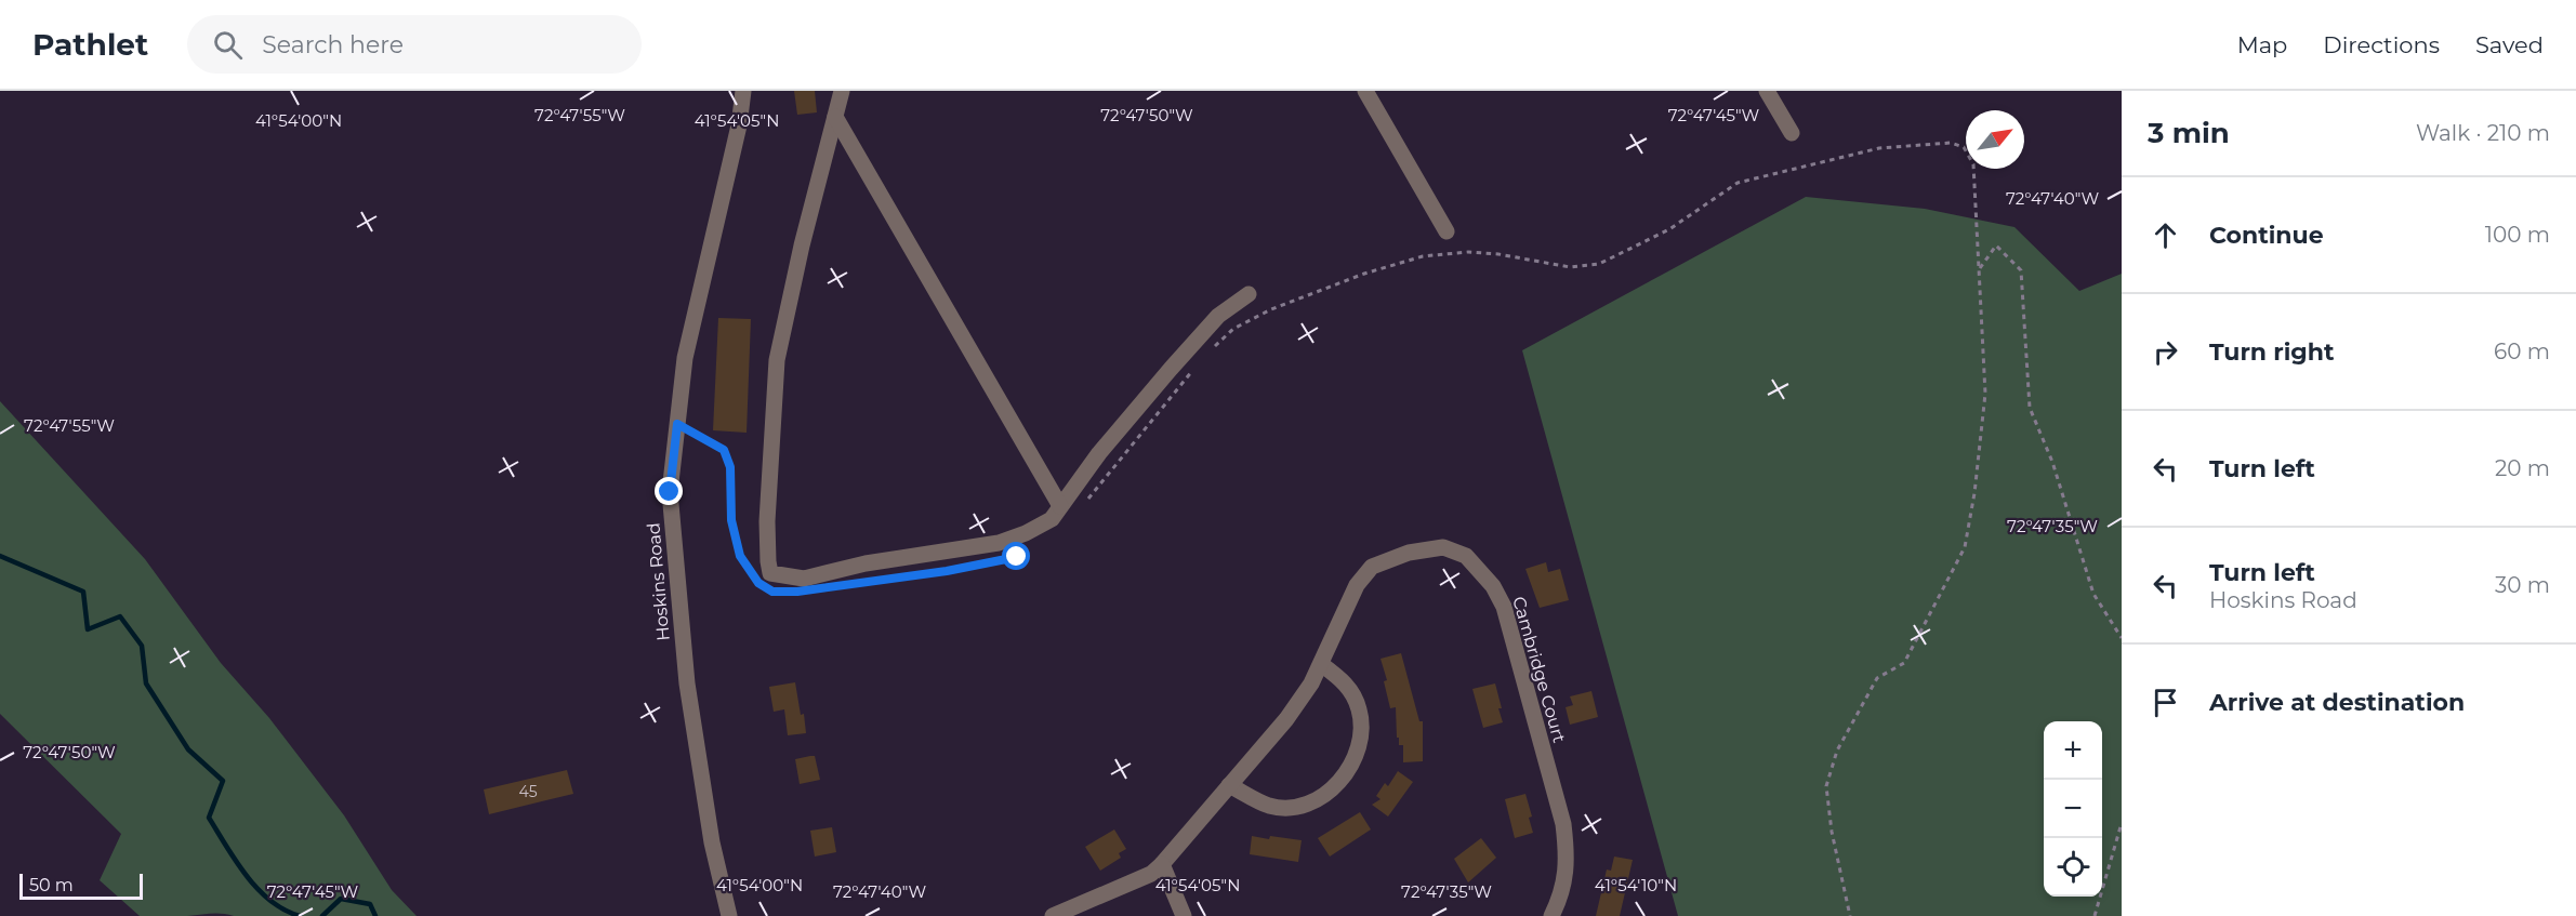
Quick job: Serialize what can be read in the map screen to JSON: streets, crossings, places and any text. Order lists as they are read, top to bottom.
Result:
{
  "streets": {
    "street": ["Hoskins Road", "Cambridge Court"]
  },
  "house_numbers": ["45"],
  "scale_bar": "50 m",
  "north": "top right",
  "page": {
    "header": "Pathlet",
    "search": "Search here",
    "nav": ["Map", "Directions", "Saved"],
    "heading": ["3 min", "Walk · 210 m"],
    "list": [
      ["Continue", "100 m"],
      ["Turn right", "60 m"],
      ["Turn left", "20 m"],
      ["Turn left", "Hoskins Road", "30 m"],
      "Arrive at destination"
    ],
    "map_buttons": ["+", "−"],
    "scale": "50 m"
  },
  "coordinates": [
    "72°47'55\"W",
    "72°47'50\"W",
    "72°47'45\"W",
    "41°54'00\"N",
    "41°54'05\"N",
    "72°47'40\"W",
    "72°47'35\"W",
    "41°54'10\"N"
  ]
}
